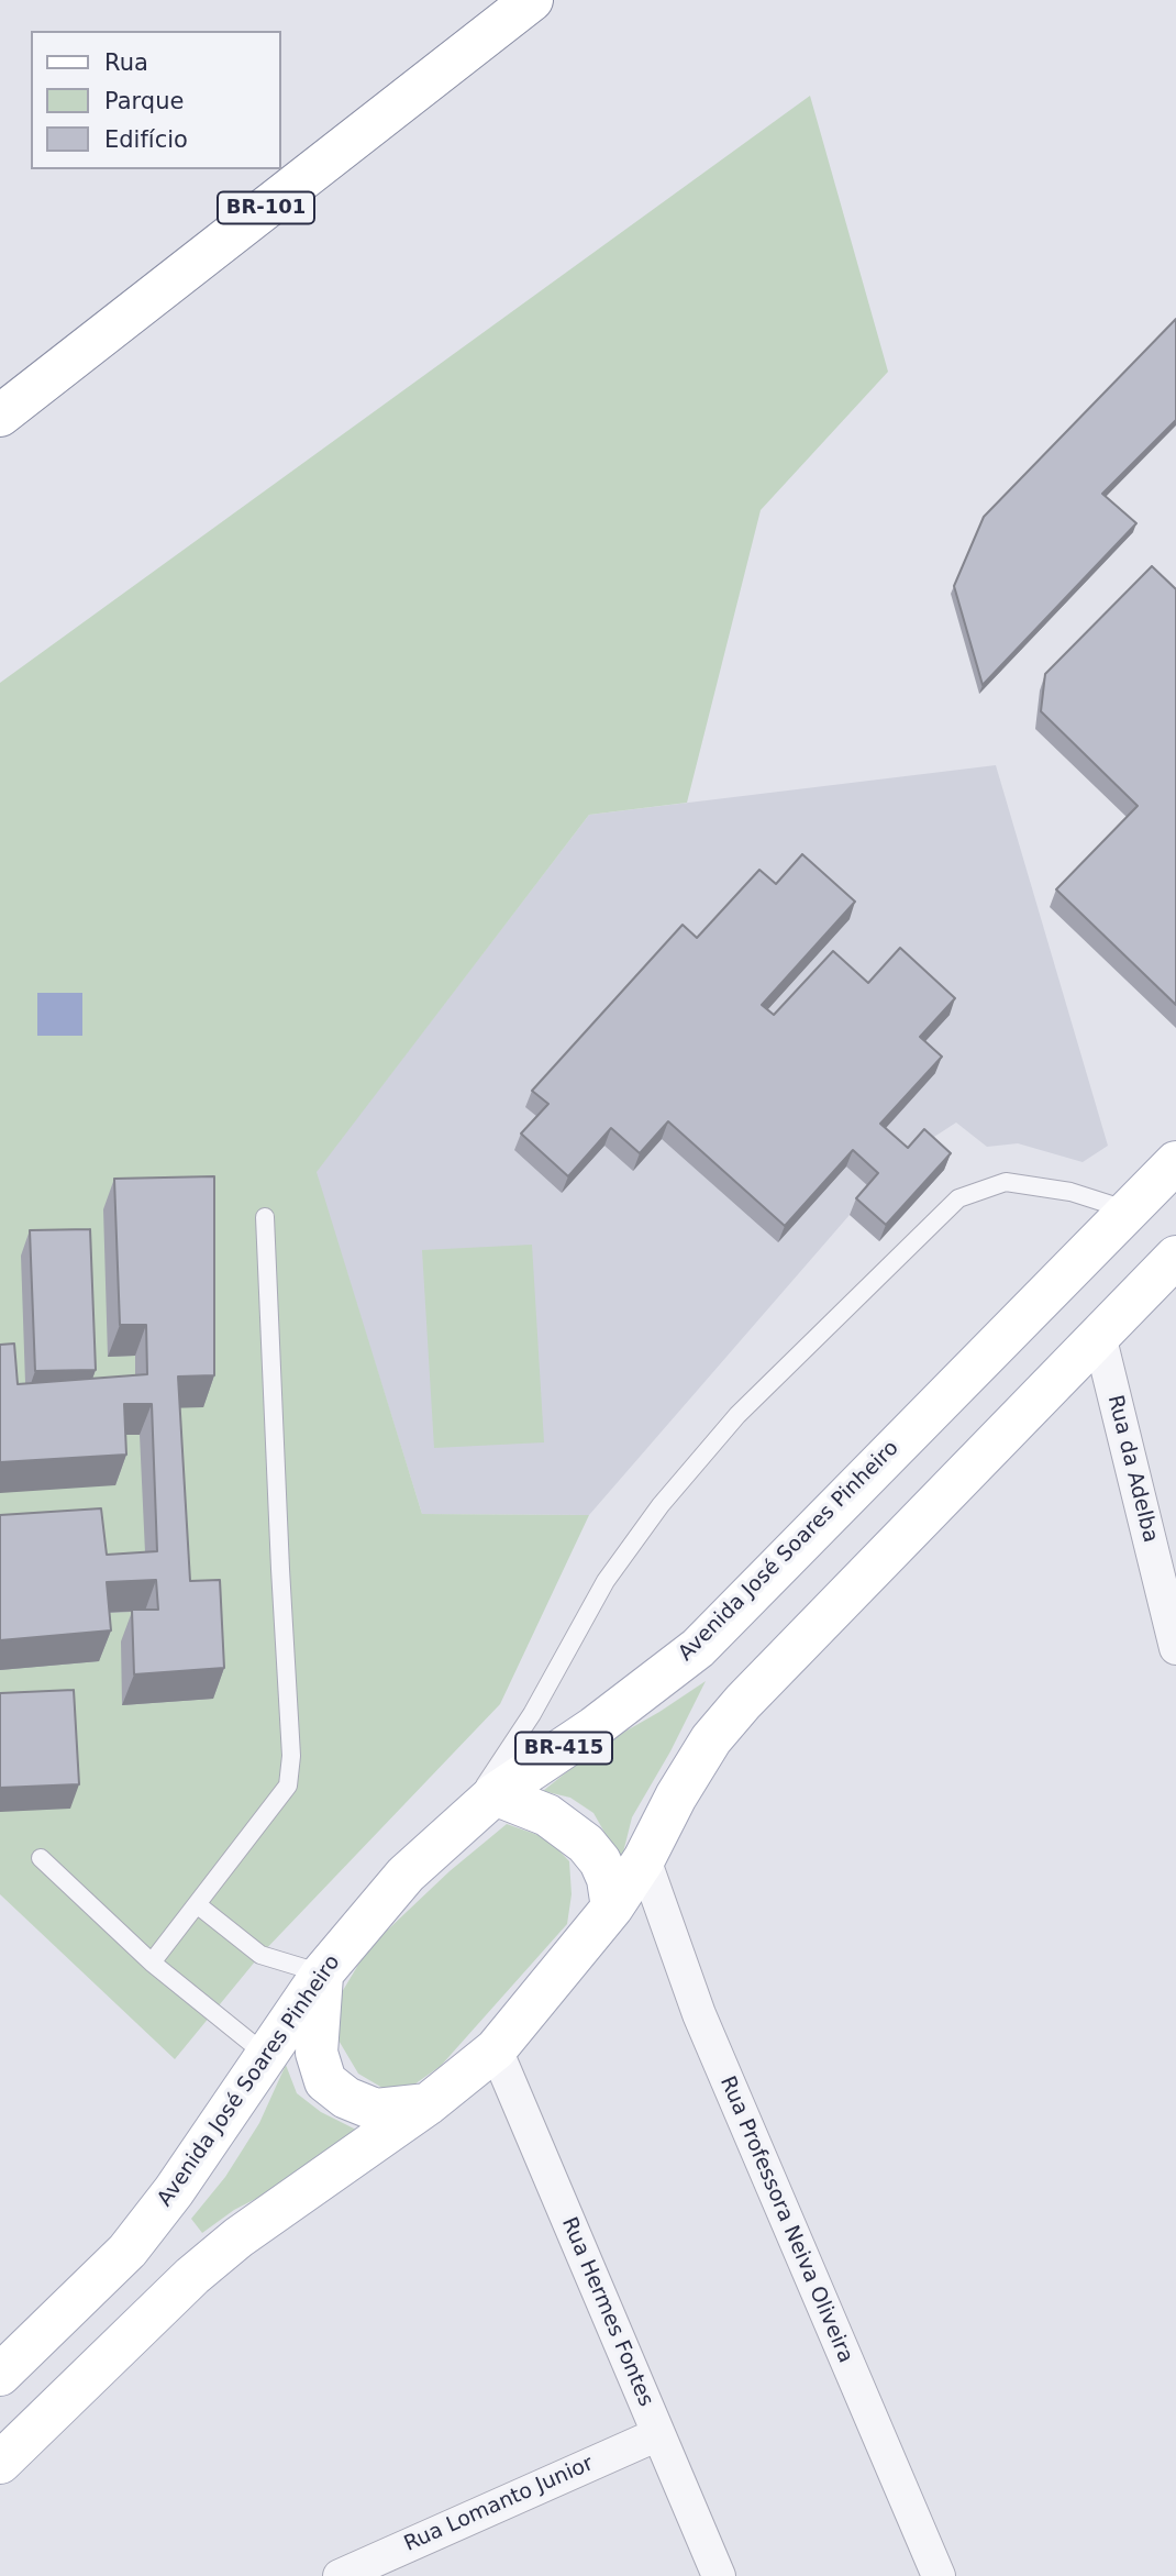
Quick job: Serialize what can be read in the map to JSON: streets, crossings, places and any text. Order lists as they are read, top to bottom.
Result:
{
  "streets": {
    "main road": ["BR-101", "Avenida José Soares Pinheiro", "BR-415"],
    "street": [
      "Rua da Adelba",
      "Rua Professora Neiva Oliveira",
      "Rua Hermes Fontes",
      "Rua Lomanto Junior"
    ]
  },
  "crossings": [
    ["Rua Hermes Fontes", "Rua Lomanto Junior"]
  ],
  "legend": ["Rua", "Parque", "Edifício"]
}
